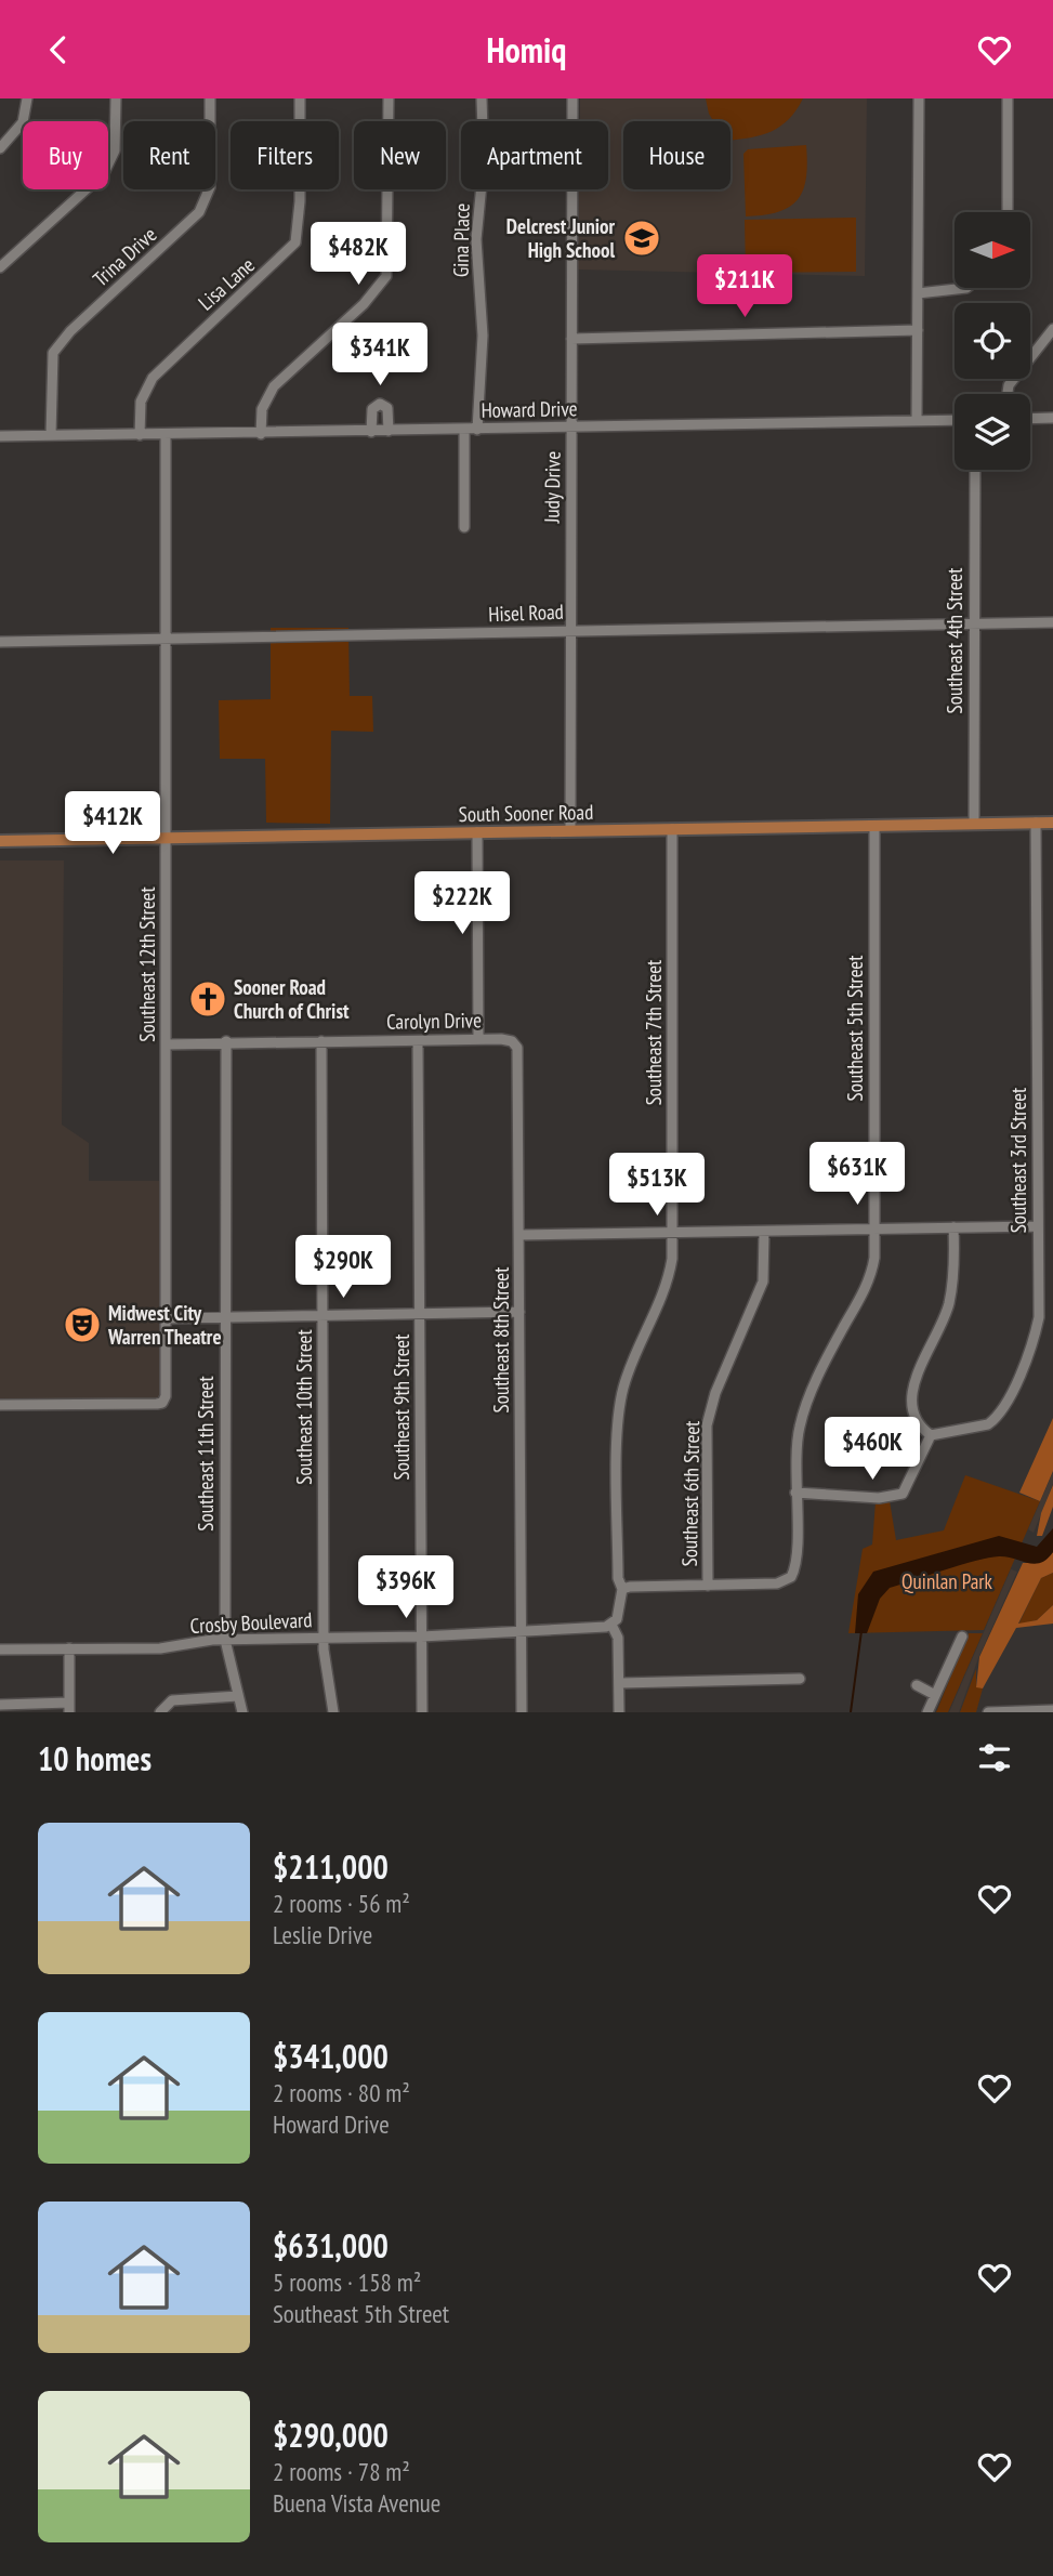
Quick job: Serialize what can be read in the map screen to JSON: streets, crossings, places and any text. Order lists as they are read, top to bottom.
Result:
{
  "streets": {
    "main road": ["South Sooner Road"],
    "street": [
      "Gina Place",
      "Trina Drive",
      "Lisa Lane",
      "Howard Drive",
      "Judy Drive",
      "Hisel Road",
      "Southeast 4th Street",
      "Southeast 12th Street",
      "Carolyn Drive",
      "Southeast 5th Street",
      "Southeast 7th Street",
      "Southeast 3rd Street",
      "Southeast 8th Street",
      "Southeast 10th Street",
      "Southeast 9th Street",
      "Southeast 11th Street",
      "Southeast 6th Street",
      "Crosby Boulevard"
    ]
  },
  "crossings": [
    ["Gina Place", "Howard Drive"],
    ["Trina Drive", "Howard Drive"],
    ["Lisa Lane", "Howard Drive"],
    ["Howard Drive", "Judy Drive"],
    ["Howard Drive", "Southeast 12th Street"],
    ["Judy Drive", "Hisel Road"],
    ["Judy Drive", "South Sooner Road"],
    ["Hisel Road", "Southeast 4th Street"],
    ["Hisel Road", "Southeast 12th Street"],
    ["Southeast 4th Street", "South Sooner Road"],
    ["South Sooner Road", "Southeast 12th Street"],
    ["South Sooner Road", "Southeast 5th Street"],
    ["South Sooner Road", "Southeast 7th Street"],
    ["South Sooner Road", "Southeast 3rd Street"],
    ["Southeast 12th Street", "Carolyn Drive"],
    ["Carolyn Drive", "Southeast 8th Street"],
    ["Carolyn Drive", "Southeast 10th Street"],
    ["Carolyn Drive", "Southeast 9th Street"],
    ["Carolyn Drive", "Southeast 11th Street"],
    ["Southeast 5th Street", "Southeast 6th Street"],
    ["Southeast 8th Street", "Crosby Boulevard"],
    ["Southeast 10th Street", "Crosby Boulevard"],
    ["Southeast 9th Street", "Crosby Boulevard"],
    ["Southeast 11th Street", "Crosby Boulevard"]
  ],
  "parks": ["Quinlan Park"],
  "places": {
    "school or university": ["Delcrest Junior High School"],
    "church": ["Sooner Road Church of Christ"],
    "theatre": ["Midwest City Warren Theatre"]
  },
  "north": "right",
  "page": {
    "header": "Homiq",
    "chip": [
      "Buy",
      "Rent",
      "Filters",
      "New",
      "Apartment",
      "House"
    ],
    "price": [
      "$482K",
      "$211K",
      "$341K",
      "$412K",
      "$222K",
      "$631K",
      "$513K",
      "$290K",
      "$460K",
      "$396K"
    ],
    "heading": "10 homes",
    "list": [
      {
        "name": "$211,000",
        "note": "2 rooms · 56 m² · Leslie Drive"
      },
      {
        "name": "$341,000",
        "note": "2 rooms · 80 m² · Howard Drive"
      },
      {
        "name": "$631,000",
        "note": "5 rooms · 158 m² · Southeast 5th Street"
      },
      {
        "name": "$290,000",
        "note": "2 rooms · 78 m² · Buena Vista Avenue"
      }
    ]
  }
}
